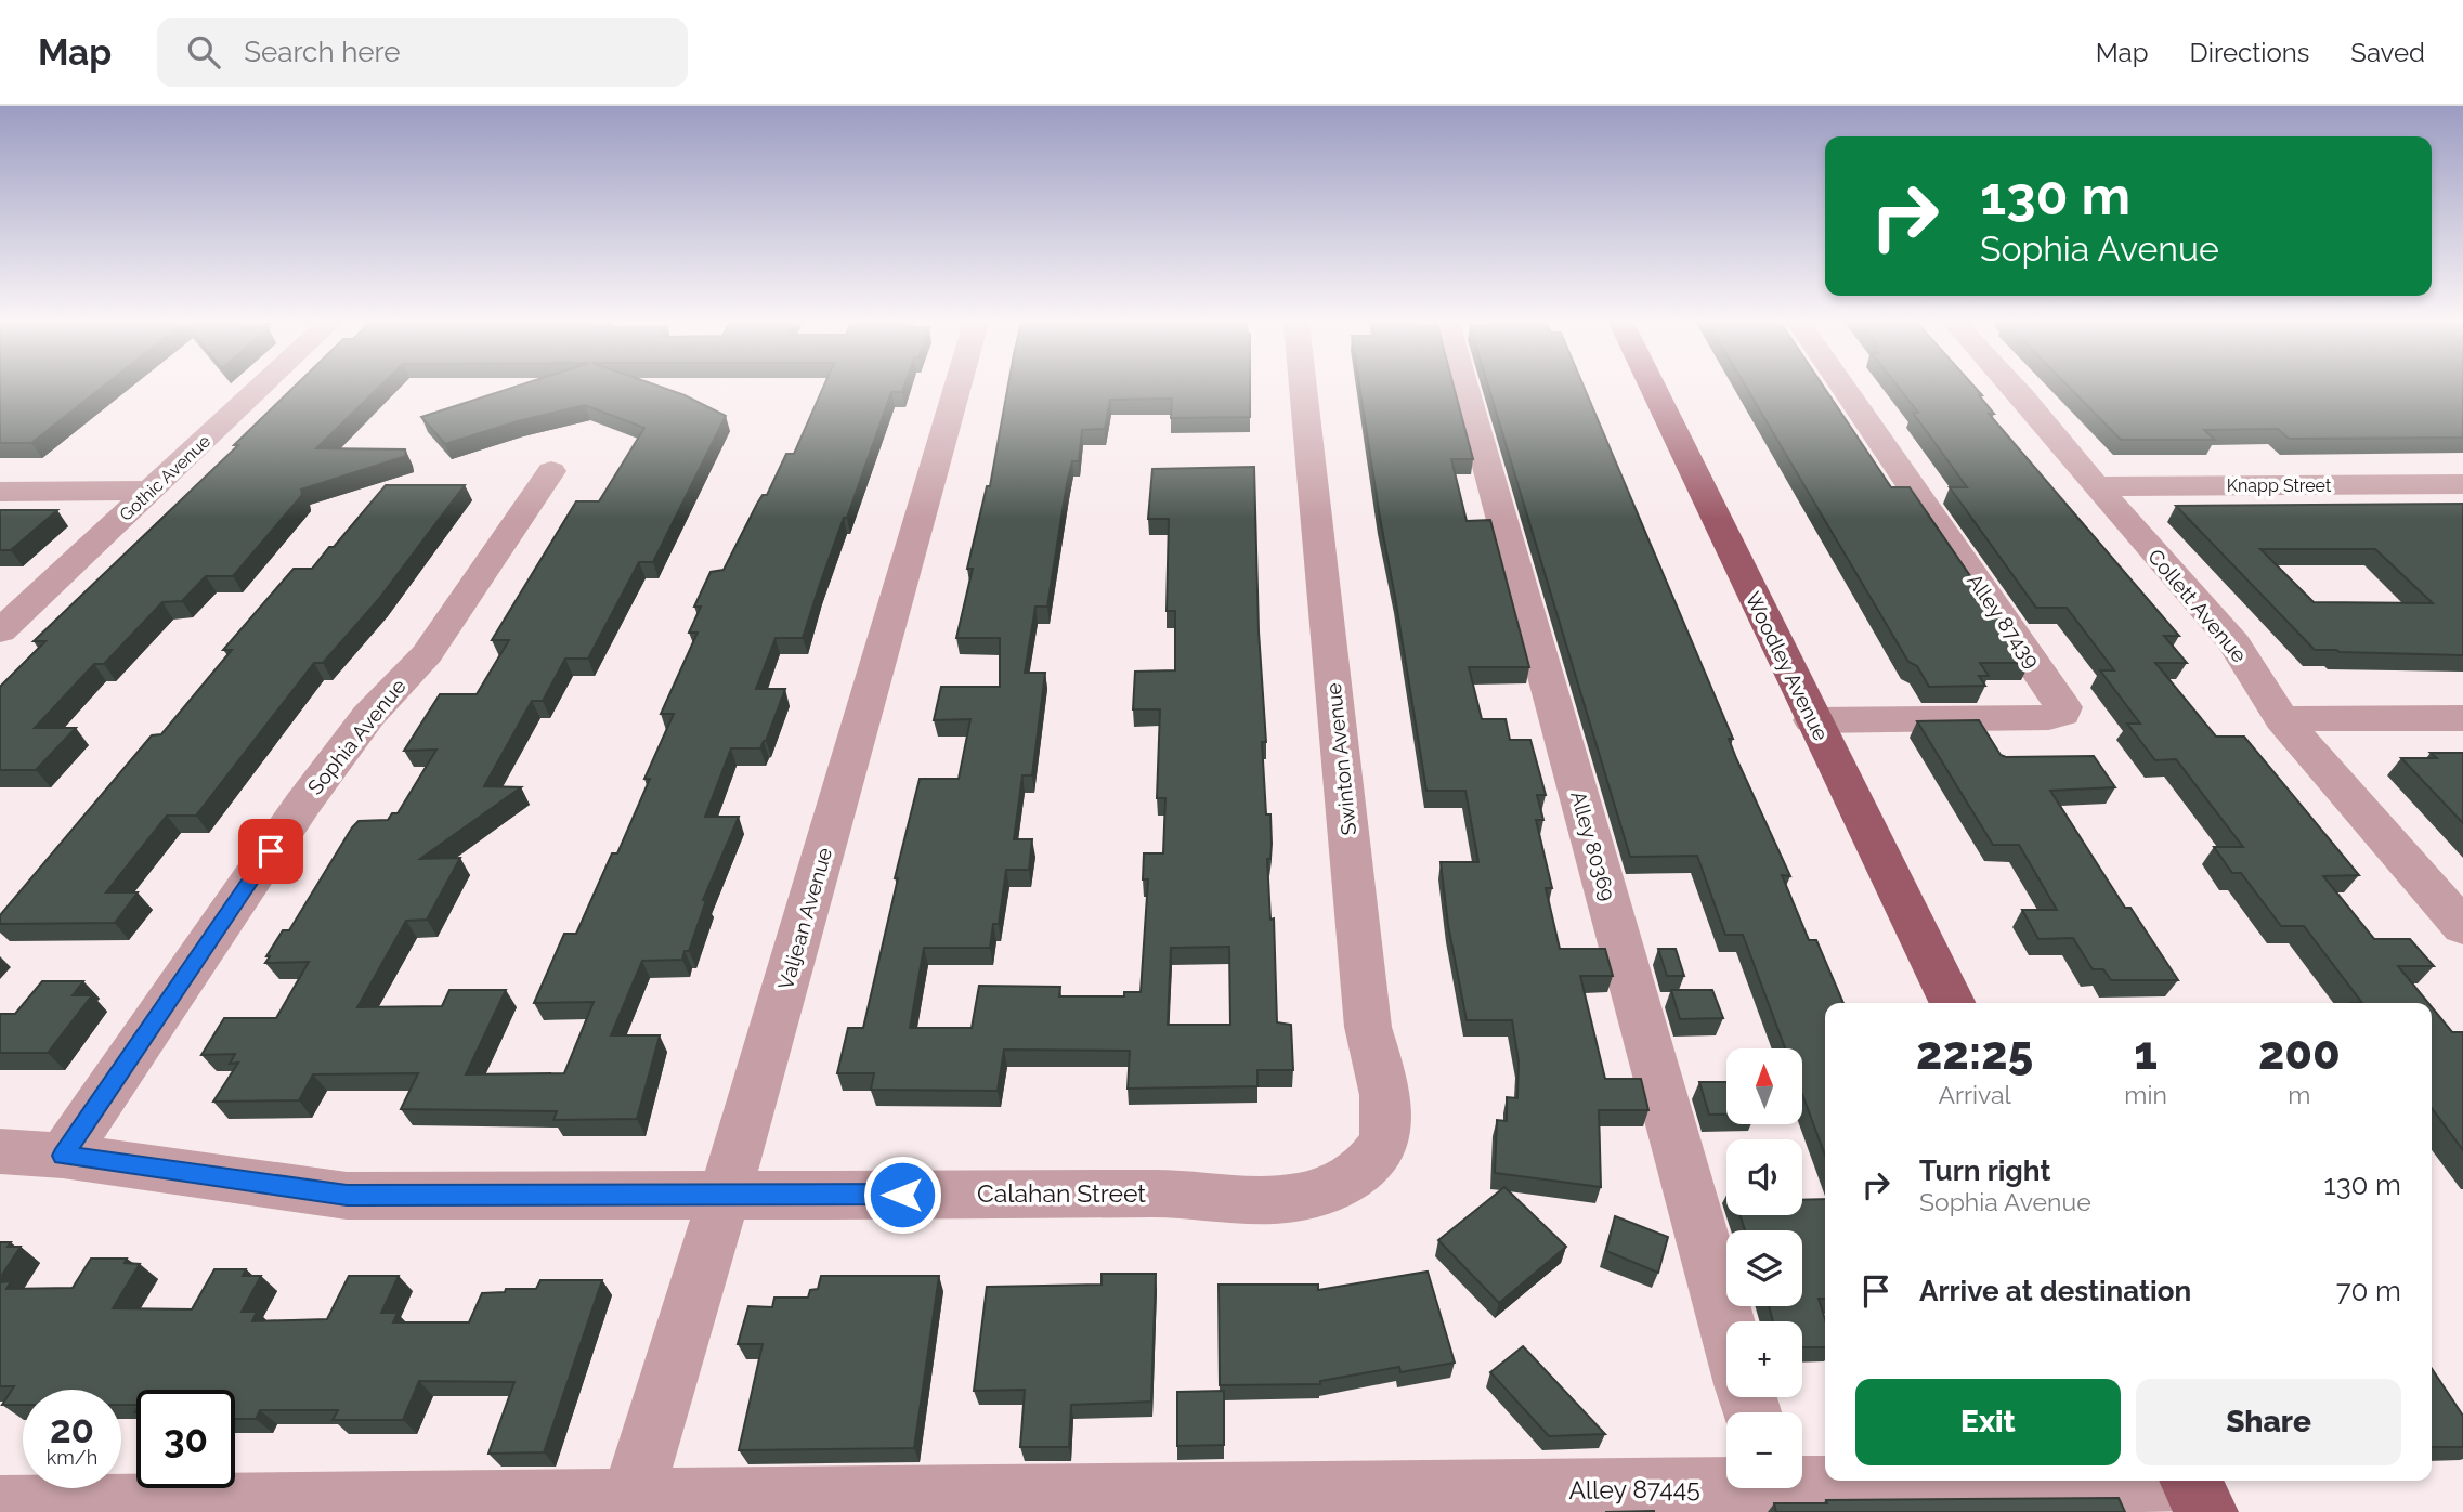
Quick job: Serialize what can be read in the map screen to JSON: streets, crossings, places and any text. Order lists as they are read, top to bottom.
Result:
{
  "streets": {
    "main road": ["Woodley Avenue"],
    "street": [
      "Gothic Avenue",
      "Knapp Street",
      "Collett Avenue",
      "Alley 87439",
      "Sophia Avenue",
      "Swinton Avenue",
      "Alley 80369",
      "Valjean Avenue",
      "Calahan Street",
      "Alley 87445"
    ]
  },
  "crossings": [
    ["Knapp Street", "Collett Avenue"],
    ["Alley 87439", "Woodley Avenue"],
    ["Sophia Avenue", "Calahan Street"],
    ["Swinton Avenue", "Calahan Street"],
    ["Valjean Avenue", "Calahan Street"],
    ["Valjean Avenue", "Alley 87445"]
  ],
  "north": "top",
  "page": {
    "header": "Map",
    "search": "Search here",
    "nav": ["Map", "Directions", "Saved"],
    "turn": ["130 m", "Sophia Avenue"],
    "eta": [
      "22:25",
      "Arrival",
      "1",
      "min",
      "200",
      "m"
    ],
    "map_buttons": ["+", "−"],
    "list": [
      {
        "name": "Turn right",
        "note": "Sophia Avenue",
        "value": "130 m"
      },
      {
        "name": "Arrive at destination",
        "value": "70 m"
      }
    ],
    "buttons": ["Exit", "Share"],
    "speed": "20 km/h",
    "limit": "30"
  }
}
